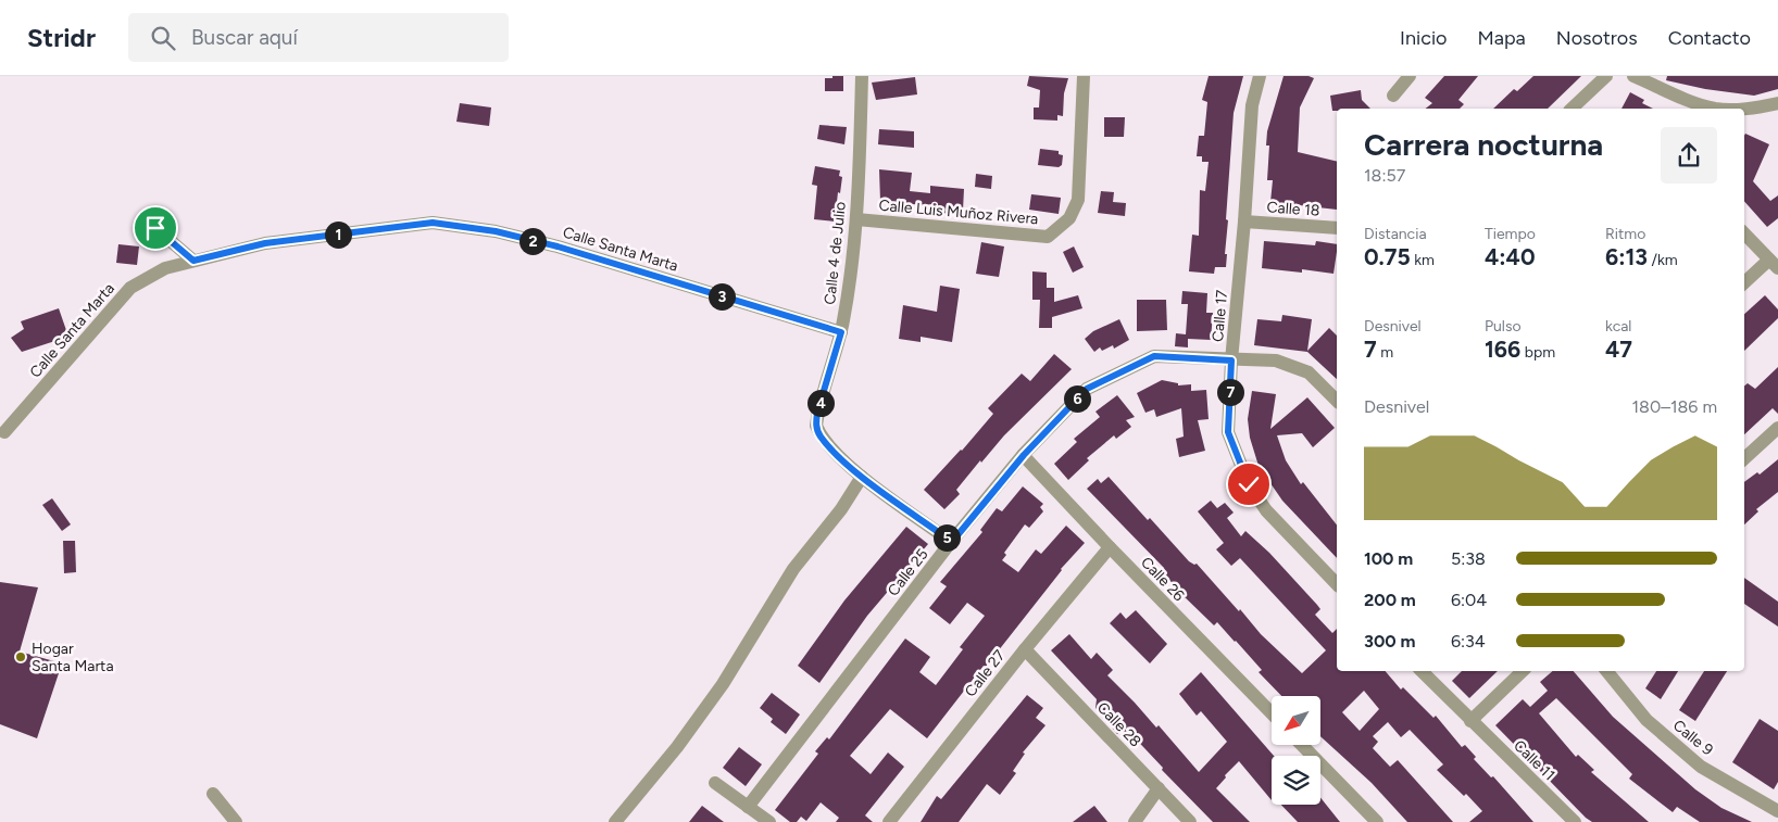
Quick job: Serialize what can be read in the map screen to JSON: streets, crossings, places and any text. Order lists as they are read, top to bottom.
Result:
{
  "streets": {
    "street": [
      "Calle 18",
      "Calle Luis Muñoz Rivera",
      "Calle Santa Marta",
      "Calle 4 de Julio",
      "Calle 17",
      "Calle 25",
      "Calle 26",
      "Calle 27",
      "Calle 28",
      "Calle 9",
      "Calle 11"
    ]
  },
  "crossings": [
    ["Calle 18", "Calle 17"],
    ["Calle Luis Muñoz Rivera", "Calle 4 de Julio"],
    ["Calle Santa Marta", "Calle 4 de Julio"],
    ["Calle 17", "Calle 25"],
    ["Calle 25", "Calle 26"],
    ["Calle 26", "Calle 27"],
    ["Calle 27", "Calle 28"]
  ],
  "places": ["Hogar Santa Marta"],
  "north": "bottom left",
  "page": {
    "header": "Stridr",
    "search": "Buscar aquí",
    "nav": [
      "Inicio",
      "Mapa",
      "Nosotros",
      "Contacto"
    ],
    "heading": ["Carrera nocturna", "18:57"],
    "stats": [
      ["Distancia", "0.75 km"],
      ["Tiempo", "4:40"],
      ["Ritmo", "6:13 /km"],
      ["Desnivel", "7 m"],
      ["Pulso", "166 bpm"],
      ["kcal", "47"]
    ],
    "pins": [
      "1",
      "2",
      "3",
      "7",
      "6",
      "4",
      "5"
    ],
    "chart": ["Desnivel", "180–186 m"],
    "list": [
      {
        "name": "100 m",
        "note": "5:38"
      },
      {
        "name": "200 m",
        "note": "6:04"
      },
      {
        "name": "300 m",
        "note": "6:34"
      }
    ]
  }
}
